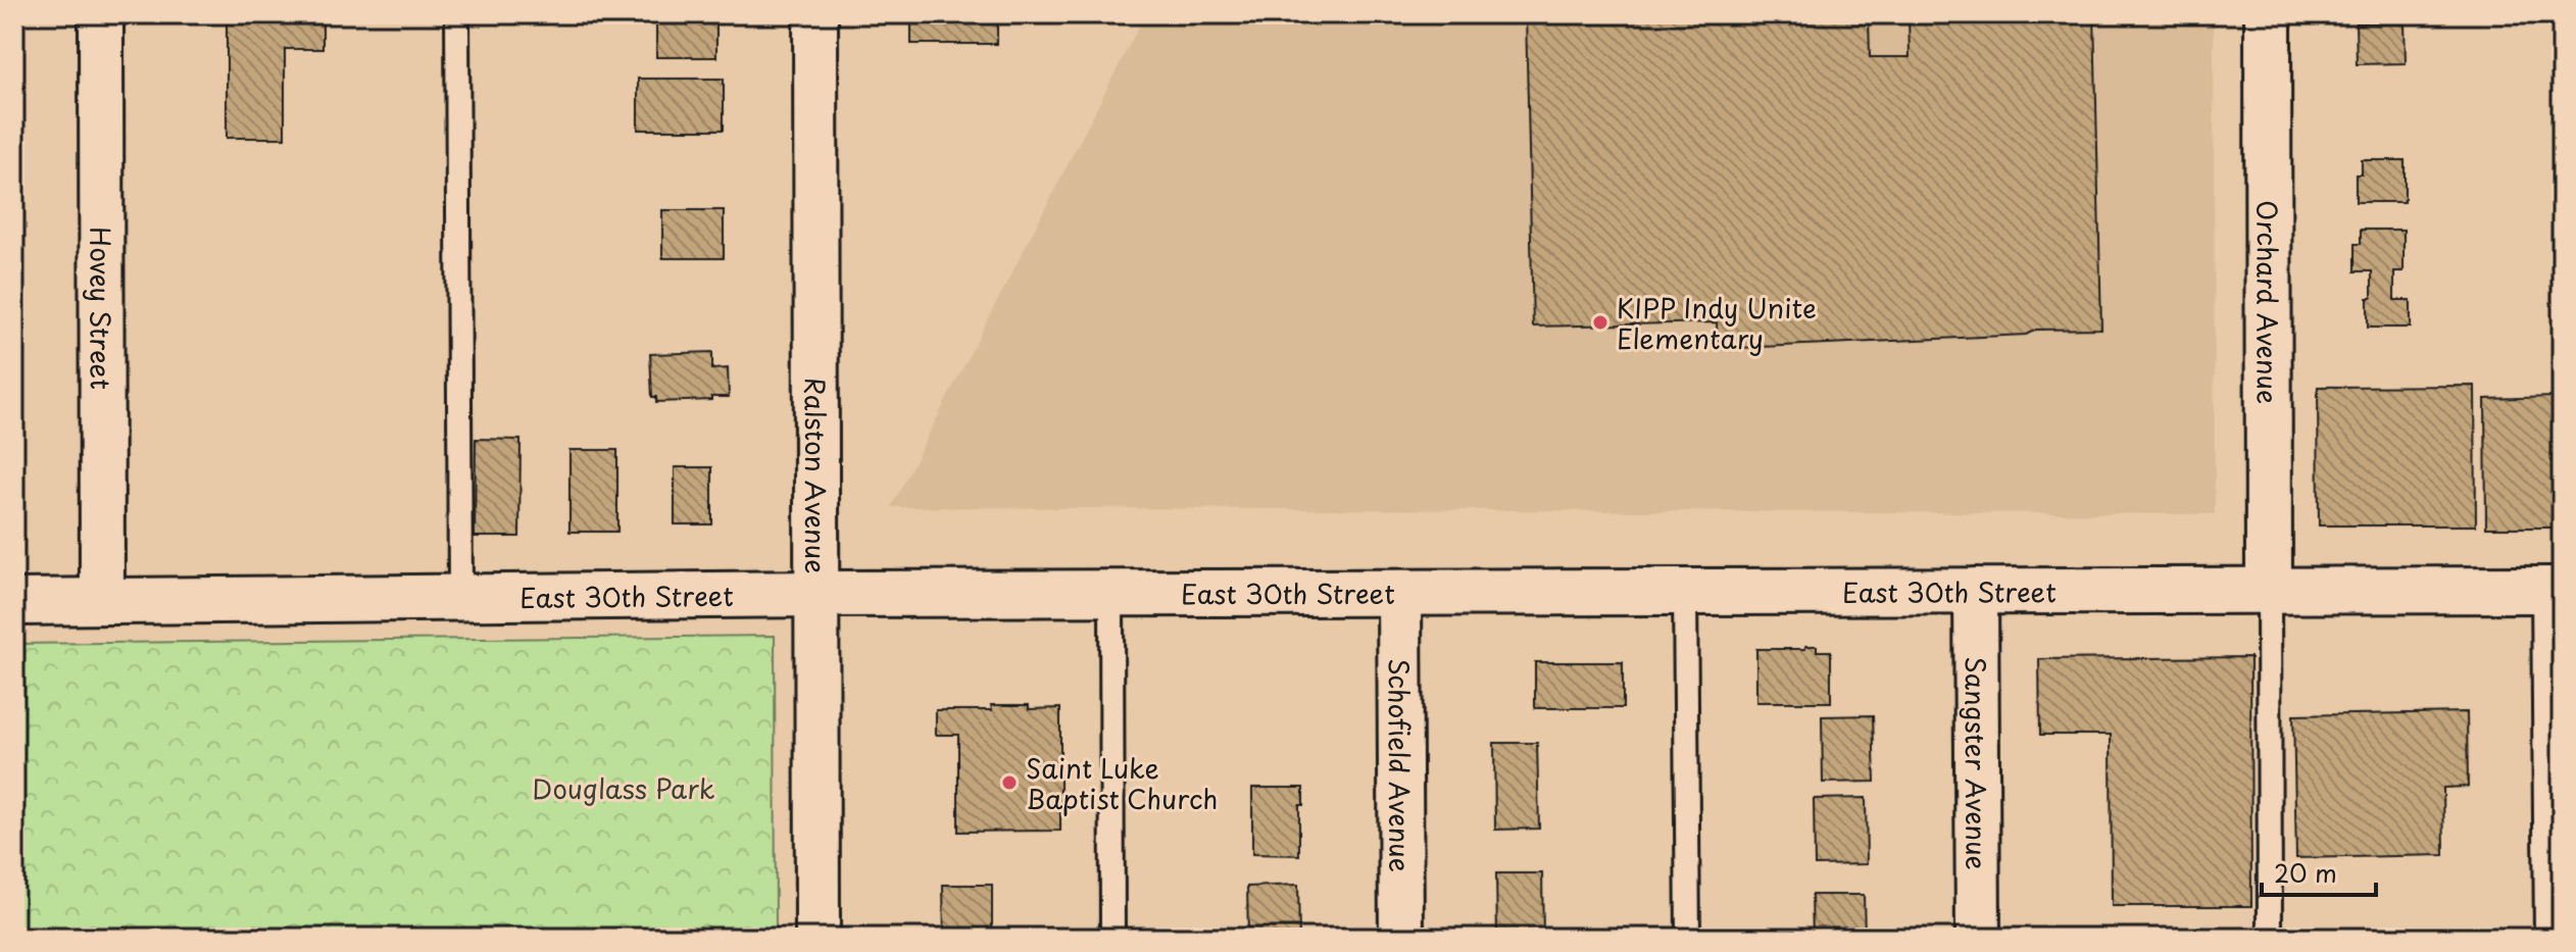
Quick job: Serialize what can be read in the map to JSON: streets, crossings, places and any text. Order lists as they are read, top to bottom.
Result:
{
  "streets": {
    "main road": ["Orchard Avenue", "East 30th Street"],
    "street": [
      "Hovey Street",
      "Ralston Avenue",
      "Sangster Avenue",
      "Schofield Avenue"
    ]
  },
  "crossings": [
    ["Orchard Avenue", "East 30th Street"],
    ["Hovey Street", "East 30th Street"],
    ["Ralston Avenue", "East 30th Street"],
    ["East 30th Street", "Sangster Avenue"],
    ["East 30th Street", "Schofield Avenue"]
  ],
  "parks": ["Douglass Park"],
  "places": ["KIPP Indy Unite Elementary", "Saint Luke Baptist Church"],
  "scale_bar": "20 m"
}
